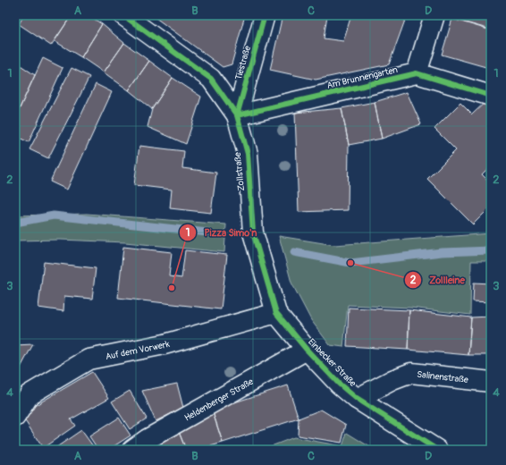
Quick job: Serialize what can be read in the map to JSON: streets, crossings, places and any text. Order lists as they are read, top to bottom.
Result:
{
  "streets": {
    "street": [
      "Tiestraße",
      "Am Brunnengarten",
      "Zollstraße",
      "Auf dem Vorwerk",
      "Einbecker Straße",
      "Salinenstraße",
      "Heldenberger Straße"
    ]
  },
  "crossings": [
    ["Tiestraße", "Am Brunnengarten"],
    ["Tiestraße", "Zollstraße"],
    ["Am Brunnengarten", "Zollstraße"],
    ["Zollstraße", "Auf dem Vorwerk"],
    ["Zollstraße", "Einbecker Straße"],
    ["Auf dem Vorwerk", "Einbecker Straße"],
    ["Einbecker Straße", "Salinenstraße"],
    ["Einbecker Straße", "Heldenberger Straße"]
  ],
  "places": ["Zollleine", "Pizza Simo'n"],
  "grid": {
    "columns": [
      "A",
      "B",
      "C",
      "D"
    ],
    "rows": [
      "1",
      "2",
      "3",
      "4"
    ]
  }
}
